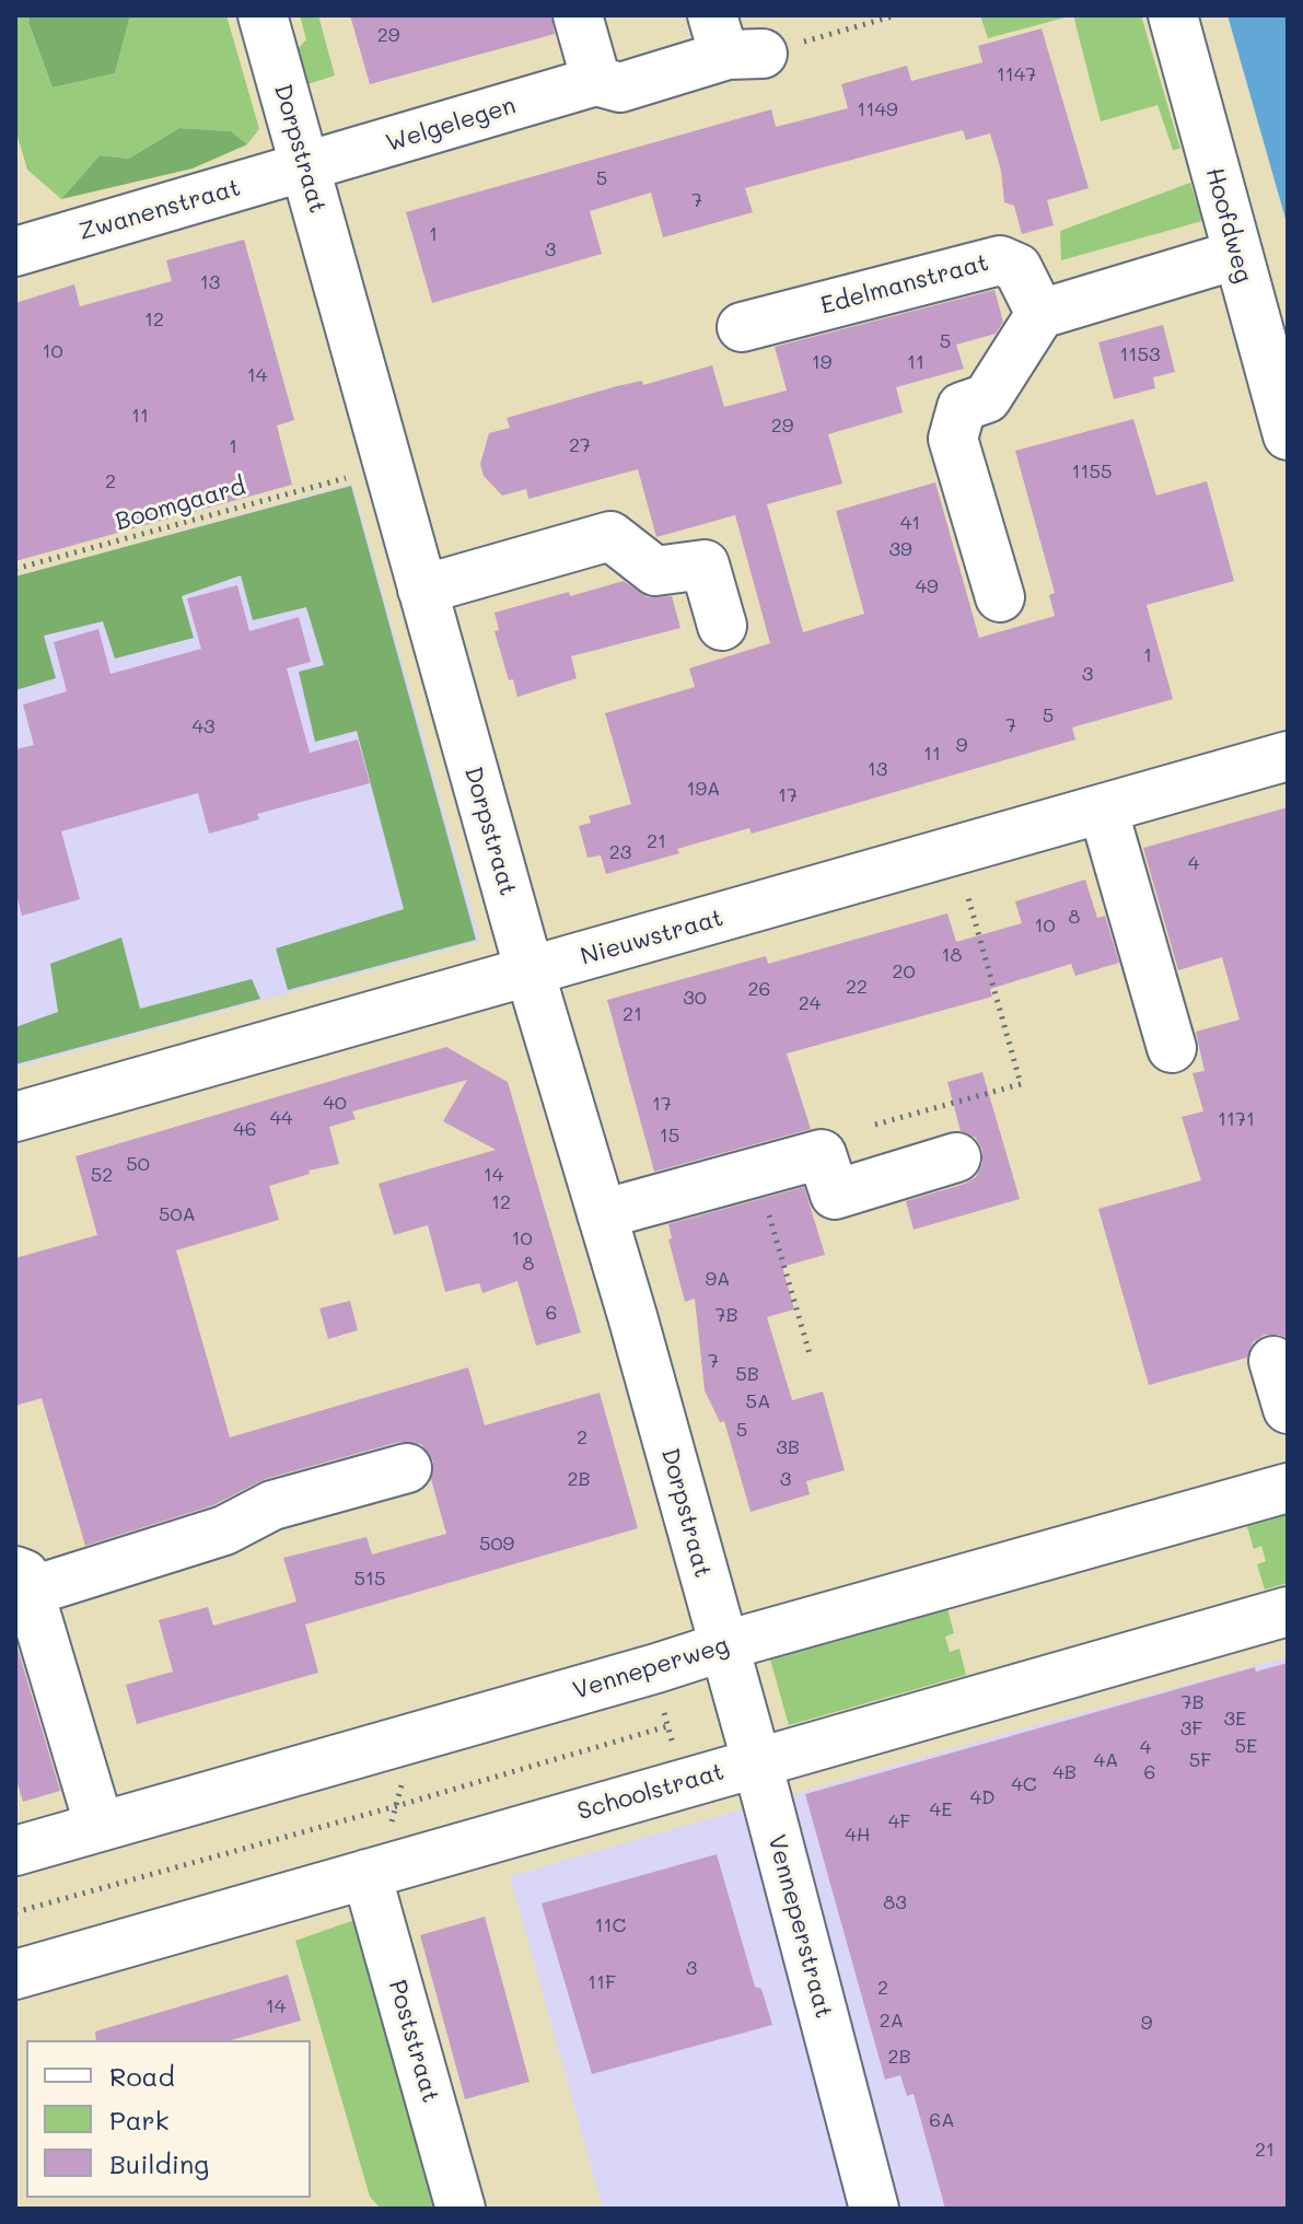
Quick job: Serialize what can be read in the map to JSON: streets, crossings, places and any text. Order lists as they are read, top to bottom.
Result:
{
  "streets": {
    "street": [
      "Welgelegen",
      "Dorpstraat",
      "Zwanenstraat",
      "Hoofdweg",
      "Edelmanstraat",
      "Nieuwstraat",
      "Venneperweg",
      "Schoolstraat",
      "Venneperstraat",
      "Poststraat"
    ],
    "path": ["Boomgaard"]
  },
  "crossings": [
    ["Welgelegen", "Dorpstraat"],
    ["Welgelegen", "Zwanenstraat"],
    ["Dorpstraat", "Zwanenstraat"],
    ["Dorpstraat", "Nieuwstraat"],
    ["Dorpstraat", "Venneperweg"],
    ["Dorpstraat", "Venneperstraat"],
    ["Venneperweg", "Venneperstraat"],
    ["Schoolstraat", "Venneperstraat"],
    ["Schoolstraat", "Poststraat"]
  ],
  "house_numbers": [
    "29",
    "1147",
    "1149",
    "5",
    "7",
    "1",
    "3",
    "13",
    "12",
    "5",
    "10",
    "1153",
    "19",
    "11",
    "14",
    "11",
    "29",
    "27",
    "1",
    "1155",
    "2",
    "41",
    "39",
    "49",
    "1",
    "3",
    "5",
    "7",
    "43",
    "9",
    "11",
    "13",
    "19A",
    "17",
    "21",
    "23",
    "4",
    "8",
    "10",
    "18",
    "20",
    "22",
    "26",
    "30",
    "24",
    "21",
    "40",
    "17",
    "44",
    "1171",
    "46",
    "15",
    "50",
    "52",
    "14",
    "12",
    "50A",
    "10",
    "8",
    "9A",
    "6",
    "7B",
    "7",
    "5B",
    "5A",
    "5",
    "2",
    "3B",
    "2B",
    "3",
    "509",
    "515",
    "7B",
    "3E",
    "3F",
    "5E",
    "4",
    "4A",
    "5F",
    "4B",
    "6",
    "4C",
    "4D",
    "4E",
    "4F",
    "4H",
    "83",
    "11C",
    "3",
    "11F",
    "2",
    "14",
    "2A",
    "9",
    "2B",
    "6A",
    "21"
  ],
  "legend": ["Road", "Park", "Building"]
}
